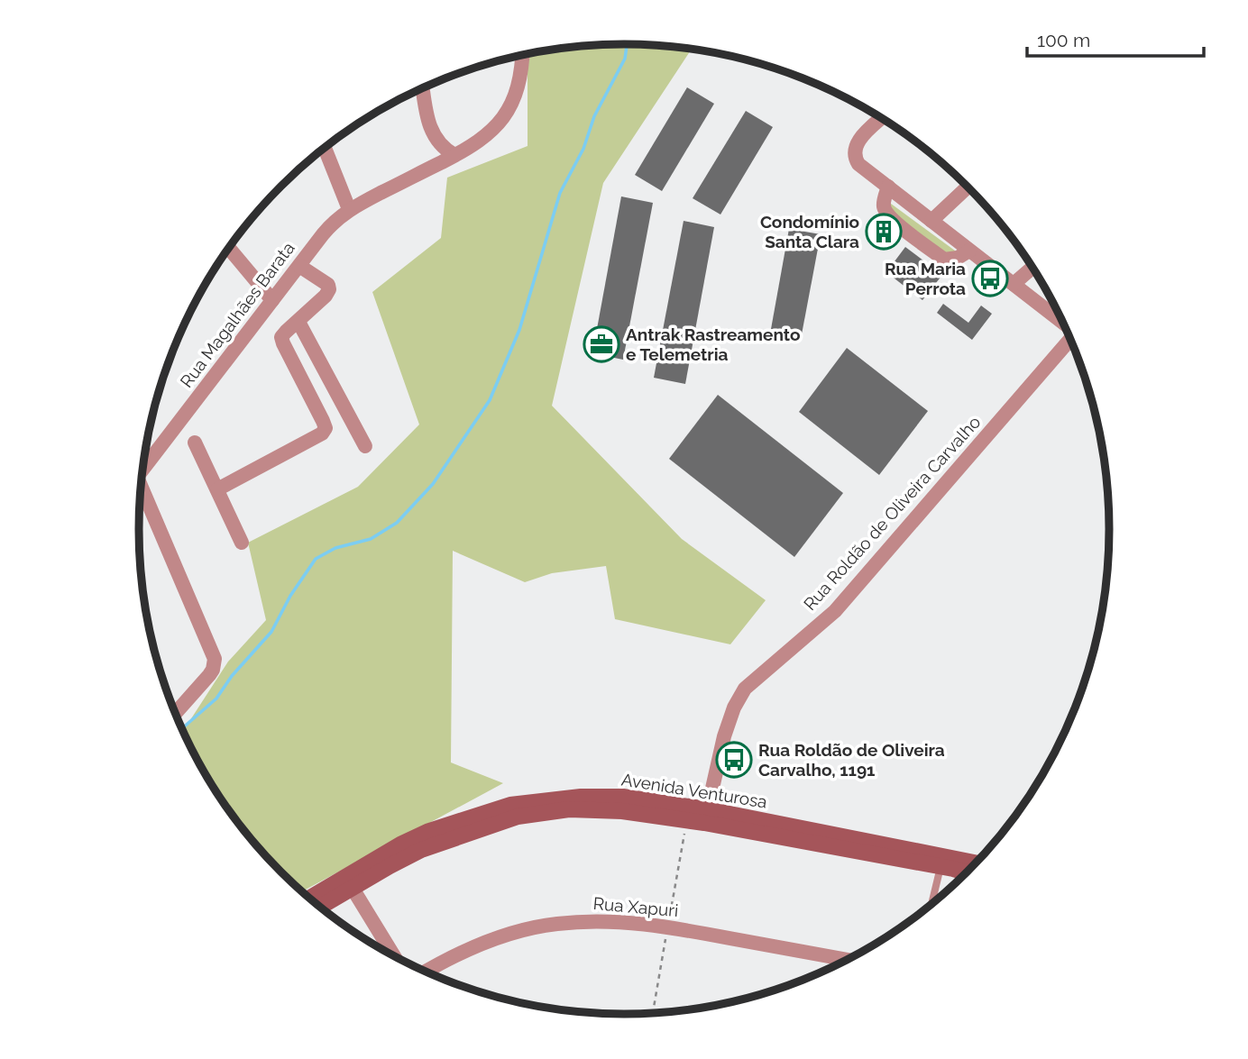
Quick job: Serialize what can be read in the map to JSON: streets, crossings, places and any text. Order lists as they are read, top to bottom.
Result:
{
  "streets": {
    "street": [
      "Rua Magalhães Barata",
      "Rua Roldão de Oliveira Carvalho",
      "Avenida Venturosa",
      "Rua Xapuri"
    ]
  },
  "crossings": [
    ["Rua Roldão de Oliveira Carvalho", "Avenida Venturosa"]
  ],
  "places": {
    "building": ["Condomínio Santa Clara"],
    "bus stop": ["Rua Maria Perrota", "Rua Roldão de Oliveira Carvalho, 1191"],
    "office": ["Antrak Rastreamento e Telemetria"]
  },
  "scale_bar": "100 m"
}
